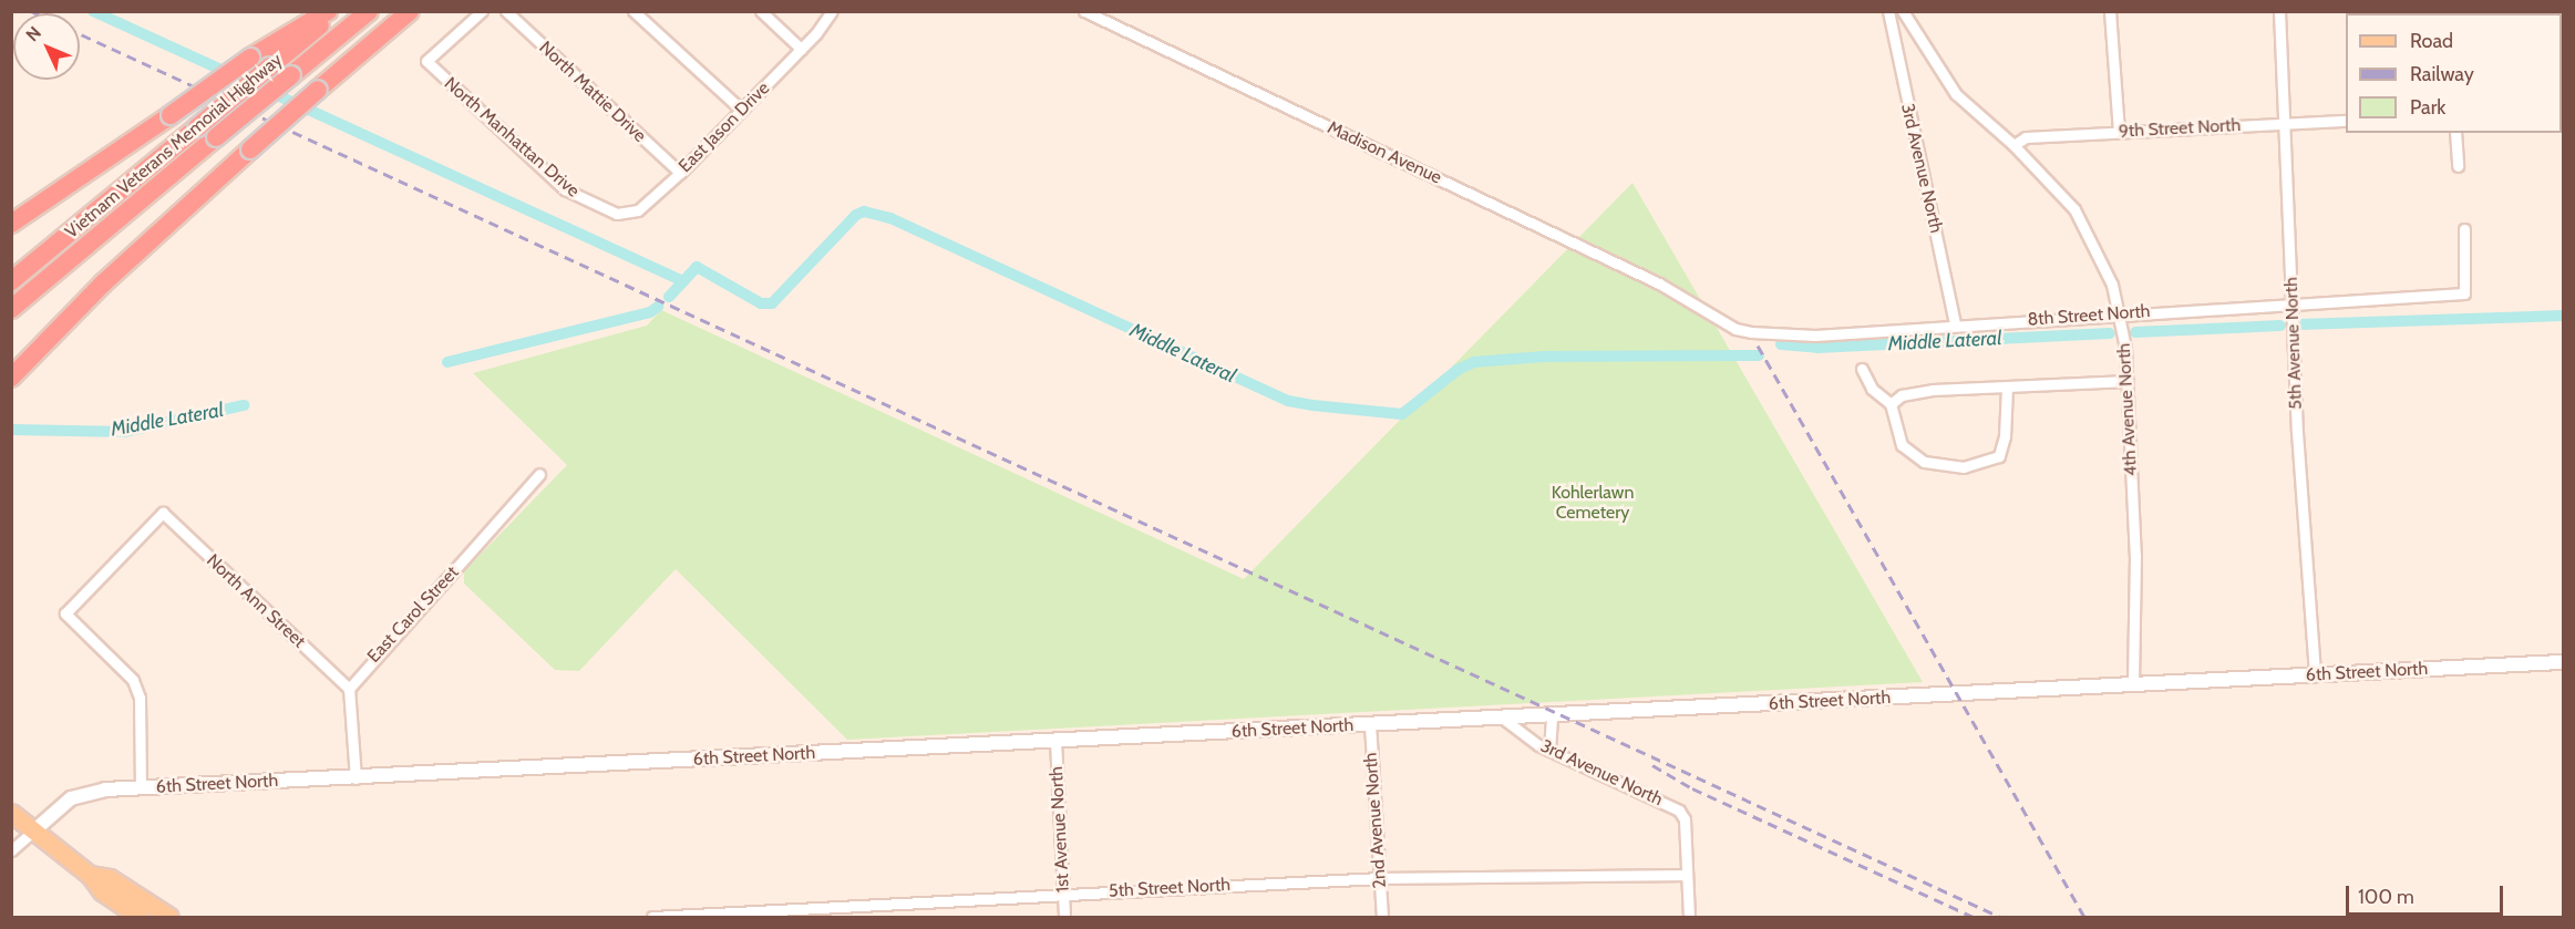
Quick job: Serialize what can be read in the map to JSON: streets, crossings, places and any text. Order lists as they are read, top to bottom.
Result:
{
  "streets": {
    "highway": ["Vietnam Veterans Memorial Highway"],
    "street": [
      "North Mattie Drive",
      "East Jason Drive",
      "9th Street North",
      "North Manhattan Drive",
      "Madison Avenue",
      "3rd Avenue North",
      "8th Street North",
      "5th Avenue North",
      "4th Avenue North",
      "North Ann Street",
      "East Carol Street",
      "6th Street North",
      "2nd Avenue North",
      "1st Avenue North",
      "5th Street North"
    ]
  },
  "crossings": [
    ["North Mattie Drive", "East Jason Drive"],
    ["East Jason Drive", "North Manhattan Drive"],
    ["9th Street North", "5th Avenue North"],
    ["9th Street North", "4th Avenue North"],
    ["Madison Avenue", "8th Street North"],
    ["3rd Avenue North", "8th Street North"],
    ["3rd Avenue North", "6th Street North"],
    ["3rd Avenue North", "5th Street North"],
    ["8th Street North", "5th Avenue North"],
    ["8th Street North", "4th Avenue North"],
    ["5th Avenue North", "6th Street North"],
    ["4th Avenue North", "6th Street North"],
    ["North Ann Street", "East Carol Street"],
    ["North Ann Street", "6th Street North"],
    ["6th Street North", "2nd Avenue North"],
    ["6th Street North", "1st Avenue North"],
    ["2nd Avenue North", "5th Street North"],
    ["1st Avenue North", "5th Street North"]
  ],
  "water": ["Middle Lateral"],
  "parks": ["Kohlerlawn Cemetery"],
  "legend": ["Road", "Railway", "Park"],
  "scale_bar": "100 m",
  "north": "top left"
}
